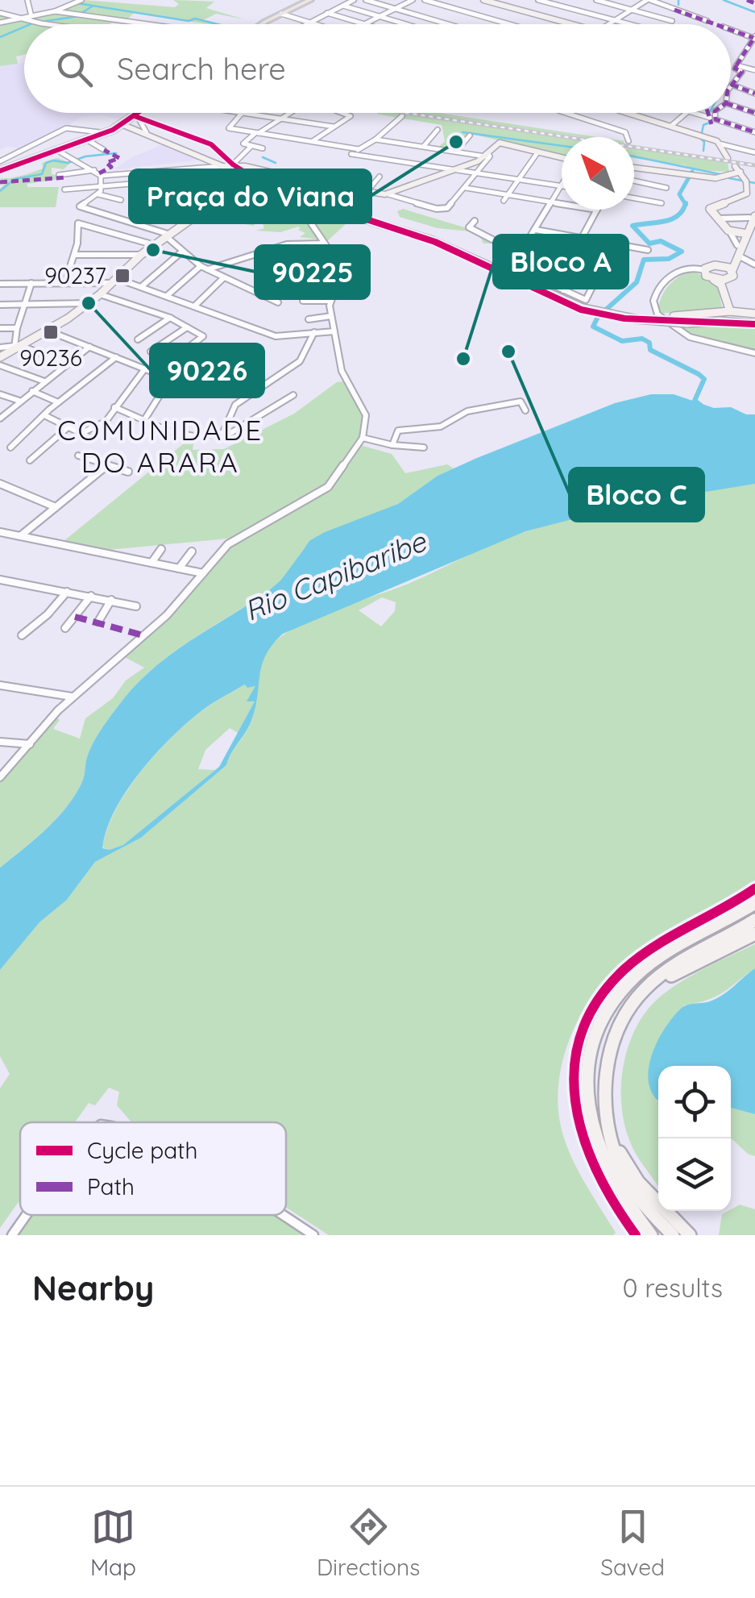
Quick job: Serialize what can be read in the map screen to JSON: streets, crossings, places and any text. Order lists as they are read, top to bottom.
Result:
{
  "districts": ["COMUNIDADE DO ARARA"],
  "water": ["Rio Capibaribe"],
  "places": {
    "other": [
      "Praça do Viana",
      "90225",
      "90226",
      "Bloco C",
      "Bloco A"
    ],
    "transit": ["90237", "90236"]
  },
  "legend": ["Cycle path", "Path"],
  "north": "top left",
  "page": {
    "search": "Search here",
    "heading": ["Nearby", "0 results"],
    "nav": ["Map", "Directions", "Saved"]
  }
}
